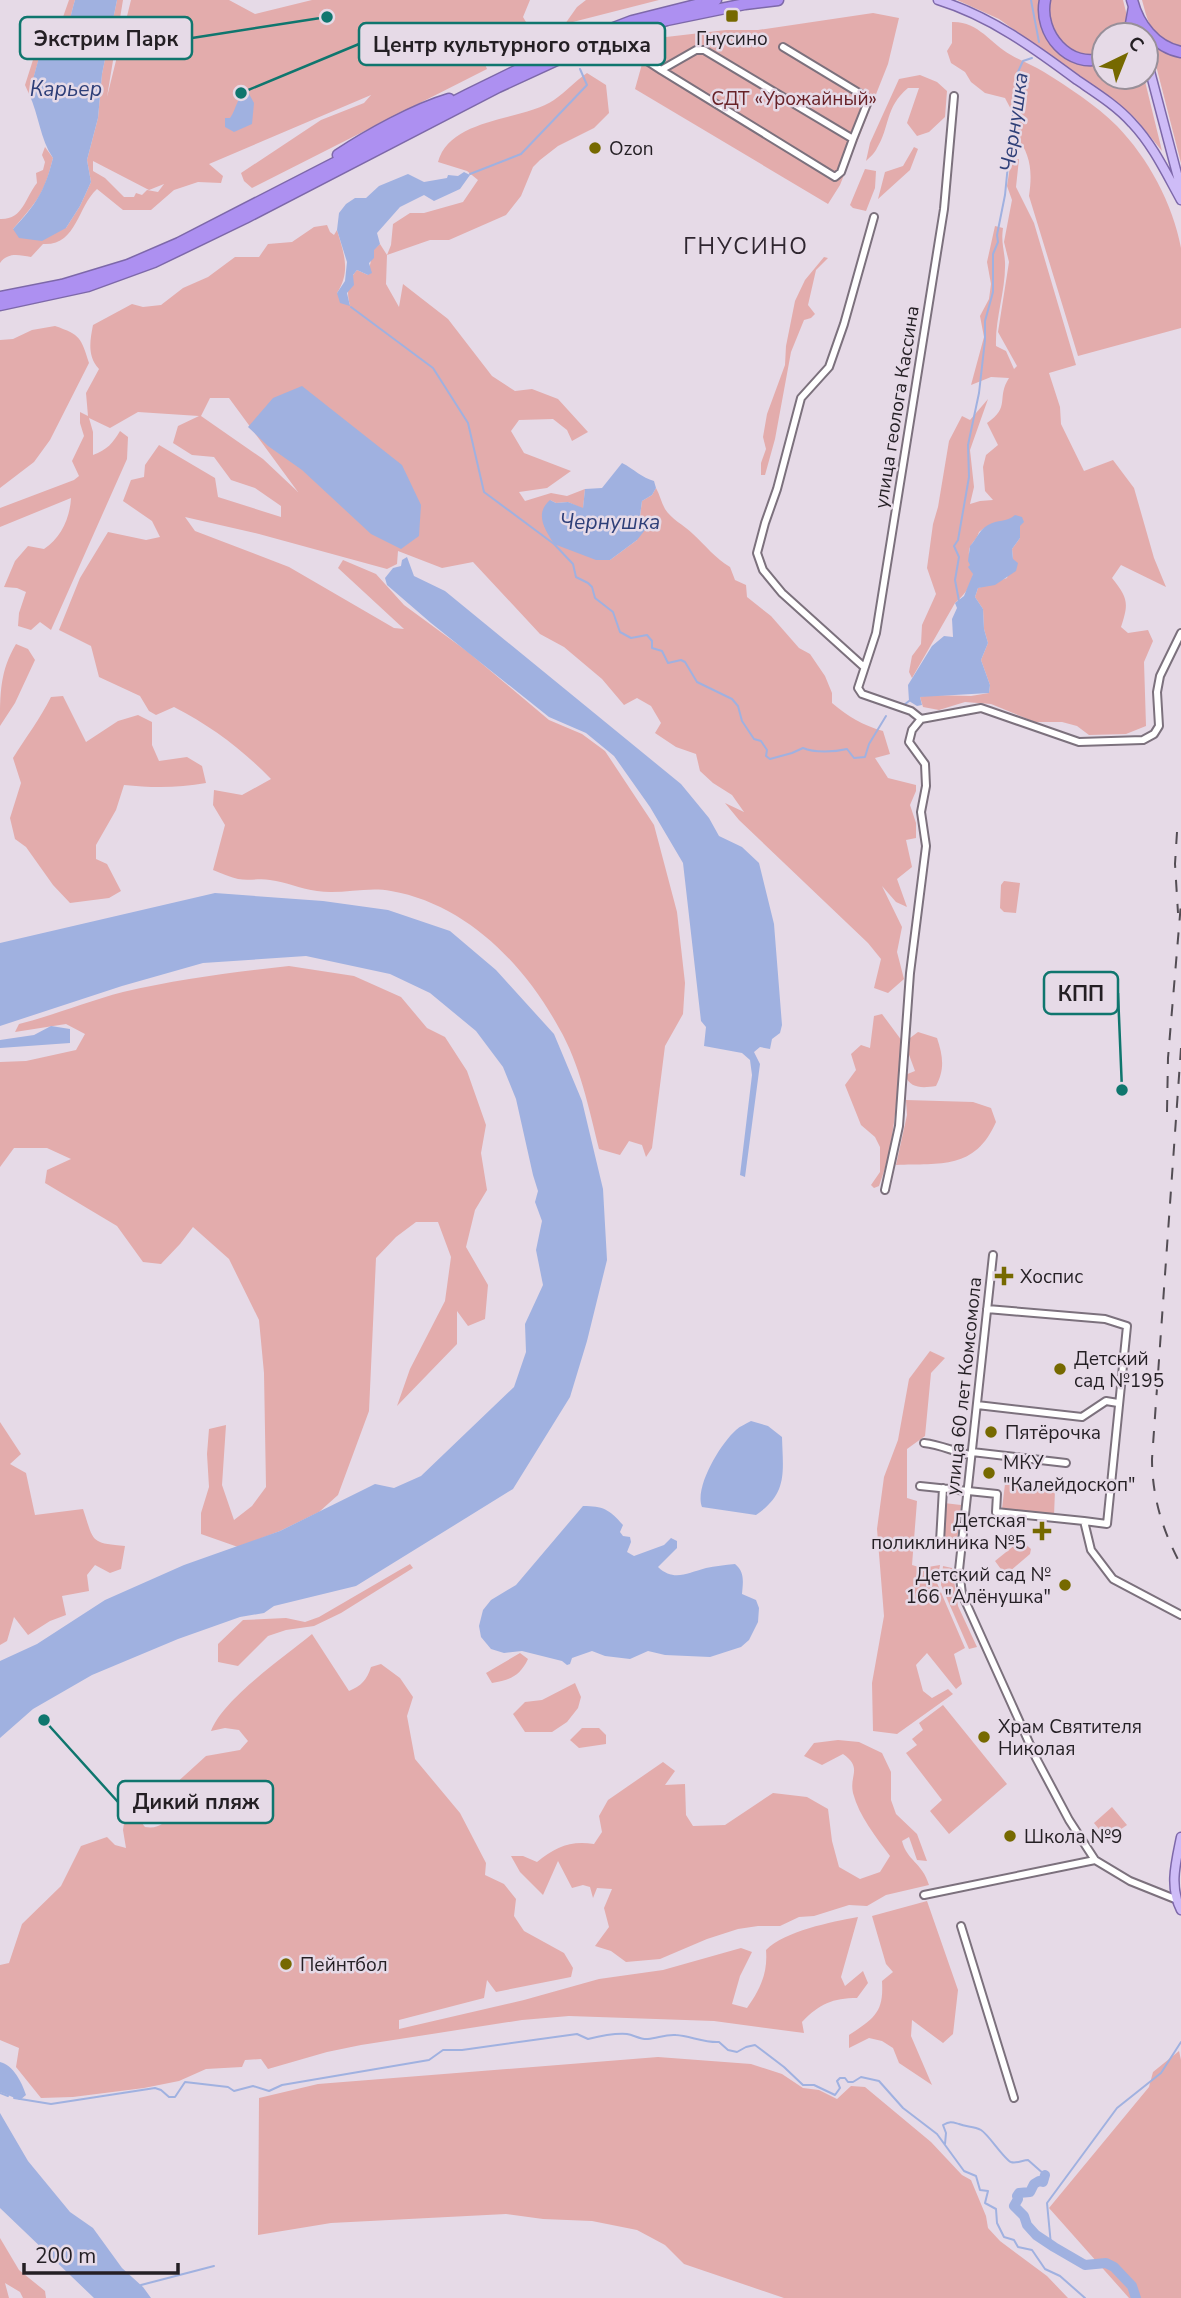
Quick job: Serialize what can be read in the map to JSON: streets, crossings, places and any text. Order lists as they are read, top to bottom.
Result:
{
  "streets": {
    "street": ["улица геолога Кассина", "улица 60 лет Комсомола"]
  },
  "districts": ["ГНУСИНО"],
  "water": ["Карьер", "Чернушка"],
  "parks": ["СДТ «Урожайный»"],
  "places": {
    "transit": ["Гнусино"],
    "other": [
      "Экстрим Парк",
      "Центр культурного отдыха",
      "Ozon",
      "КПП",
      "Детский сад №195",
      "Пятёрочка",
      "МКУ \"Калейдоскоп\"",
      "Детский сад № 166 \"Алёнушка\"",
      "Дикий пляж",
      "Храм Святителя Николая",
      "Школа №9",
      "Пейнтбол"
    ],
    "health": ["Хоспис", "Детская поликлиника №5"]
  },
  "scale_bar": "200 m",
  "north": "top right"
}
